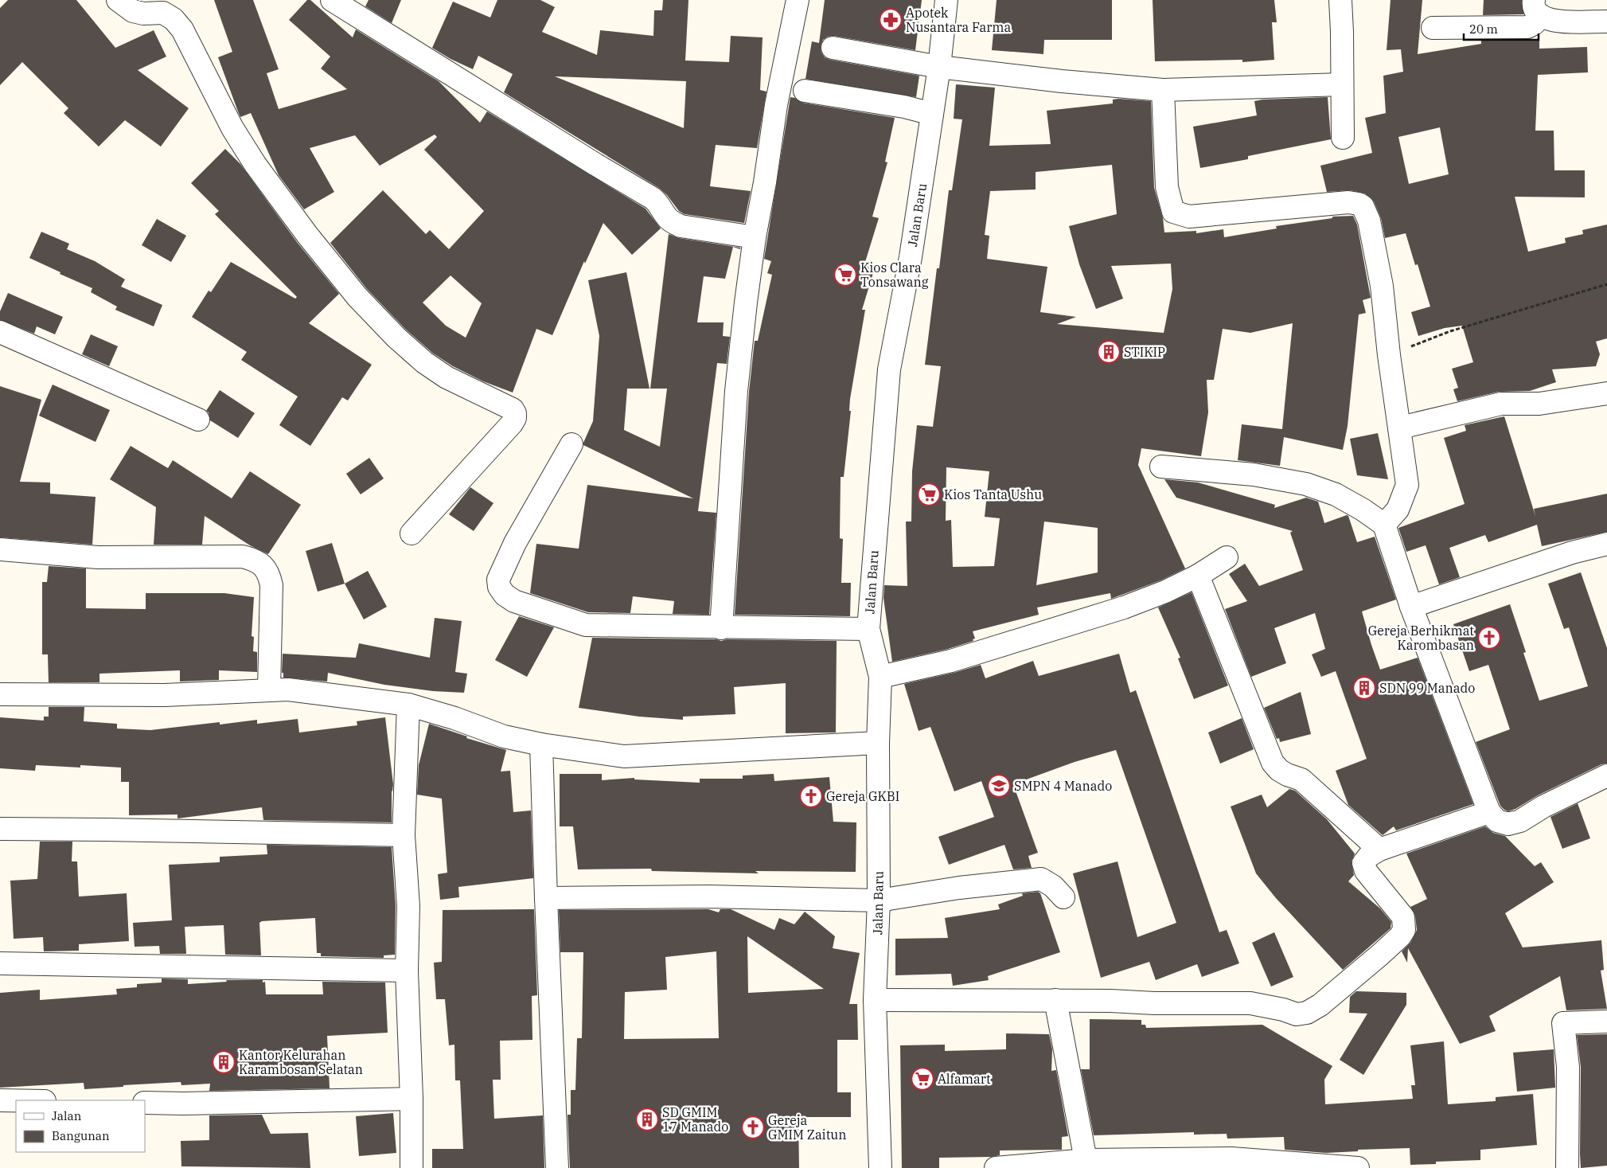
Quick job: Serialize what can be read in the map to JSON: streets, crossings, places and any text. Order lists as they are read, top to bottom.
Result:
{
  "streets": {
    "street": ["Jalan Baru"]
  },
  "places": {
    "pharmacy": ["Apotek Nusantara Farma"],
    "supermarket": ["Kios Clara Tonsawang", "Kios Tanta Ushu", "Alfamart"],
    "building": [
      "STIKIP",
      "SDN 99 Manado",
      "Kantor Kelurahan Karambosan Selatan",
      "SD GMIM 17 Manado"
    ],
    "church": ["Gereja Berhikmat Karombasan", "Gereja GKBI", "Gereja GMIM Zaitun"],
    "school or university": ["SMPN 4 Manado"]
  },
  "legend": ["Jalan", "Bangunan"],
  "scale_bar": "20 m"
}
